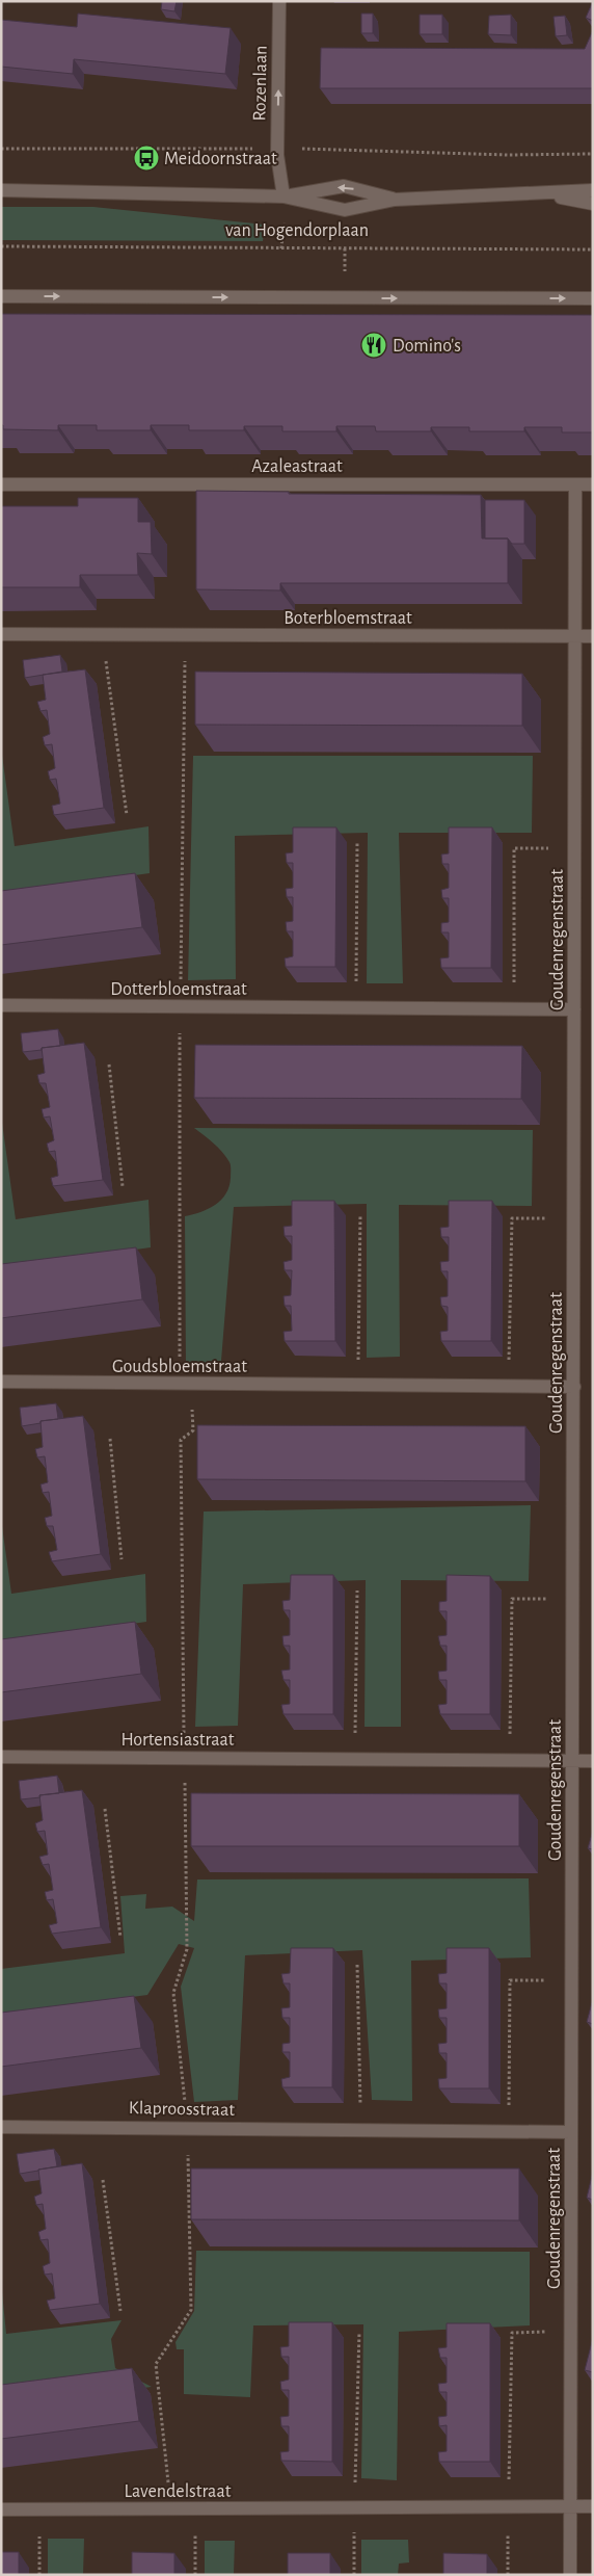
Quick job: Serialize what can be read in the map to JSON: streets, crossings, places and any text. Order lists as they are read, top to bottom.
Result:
{
  "streets": {
    "street": [
      "Rozenlaan",
      "van Hogendorplaan",
      "Azaleastraat",
      "Boterbloemstraat",
      "Goudenregenstraat",
      "Dotterbloemstraat",
      "Goudsbloemstraat",
      "Hortensiastraat",
      "Klaproosstraat",
      "Lavendelstraat"
    ]
  },
  "crossings": [
    ["Rozenlaan", "van Hogendorplaan"],
    ["Azaleastraat", "Goudenregenstraat"],
    ["Boterbloemstraat", "Goudenregenstraat"],
    ["Goudenregenstraat", "Dotterbloemstraat"],
    ["Goudenregenstraat", "Goudsbloemstraat"],
    ["Goudenregenstraat", "Hortensiastraat"],
    ["Goudenregenstraat", "Klaproosstraat"],
    ["Goudenregenstraat", "Lavendelstraat"]
  ],
  "one_way": ["Rozenlaan"],
  "places": {
    "bus stop": ["Meidoornstraat"],
    "restaurant": ["Domino's"]
  }
}
